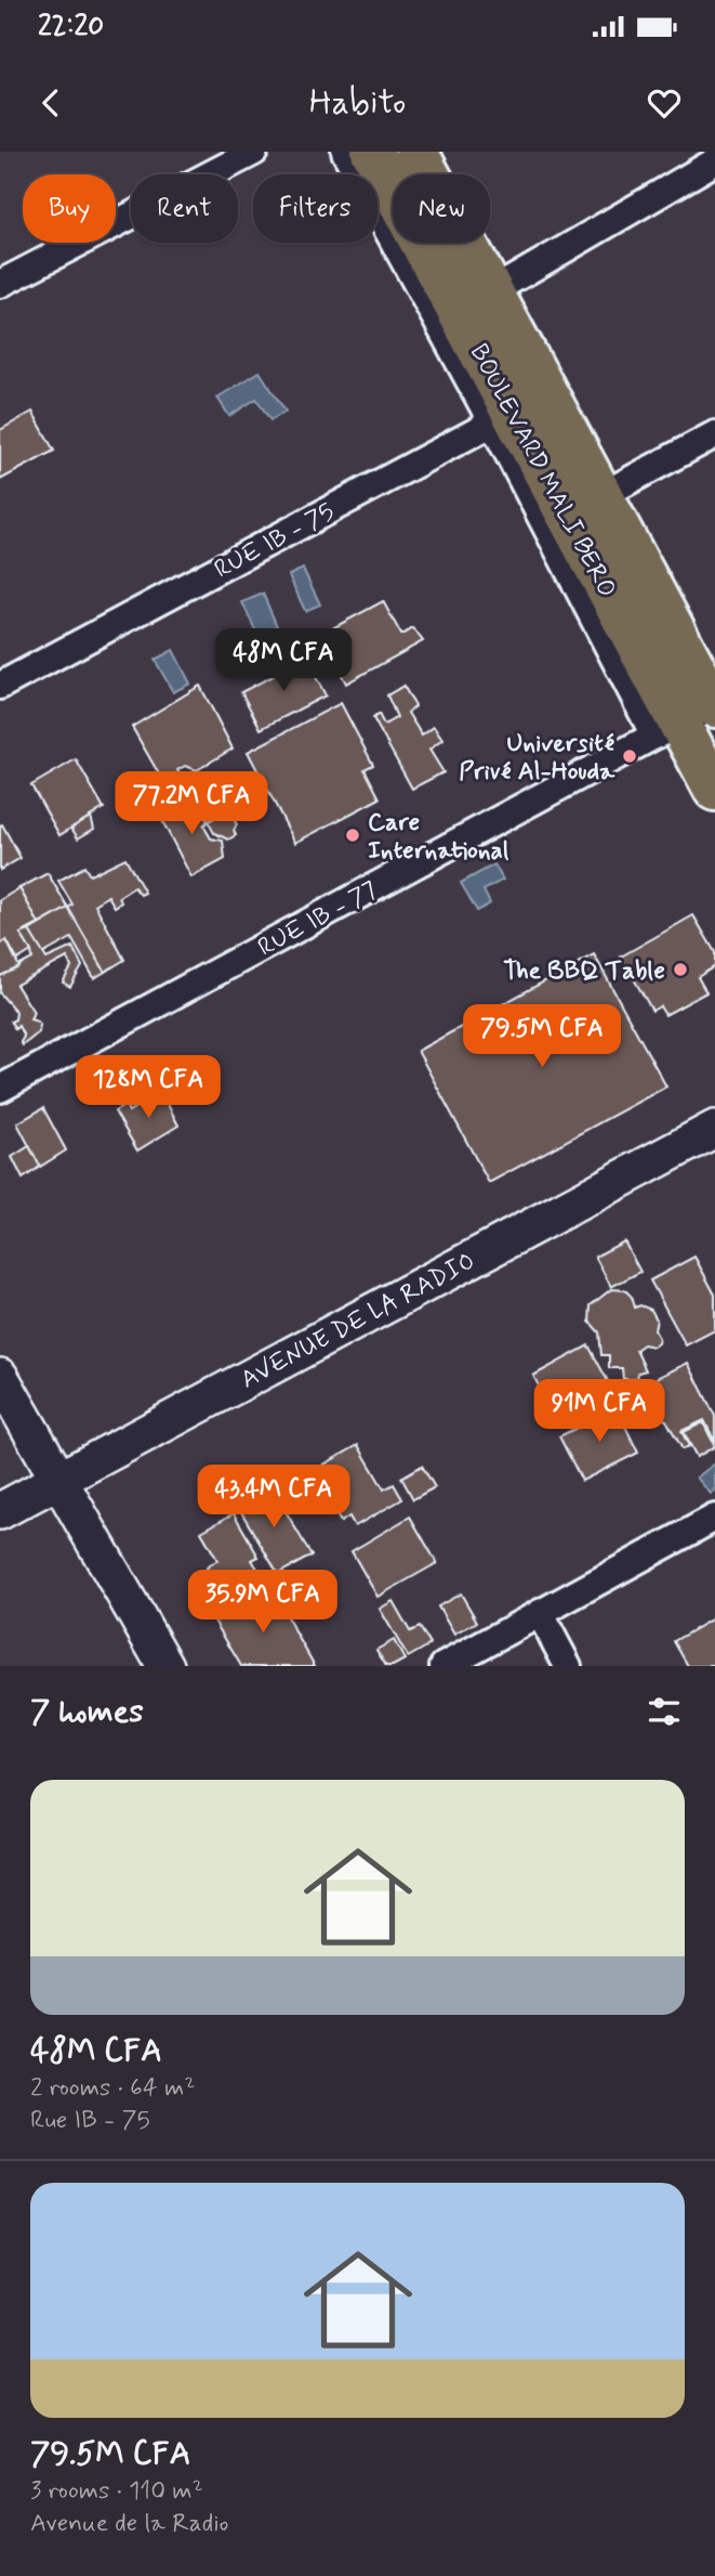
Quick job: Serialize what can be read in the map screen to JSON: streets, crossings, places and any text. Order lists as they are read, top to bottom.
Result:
{
  "streets": {
    "main road": ["BOULEVARD MALI BERO"],
    "street": ["RUE IB - 75", "RUE IB - 77", "AVENUE DE LA RADIO"]
  },
  "crossings": [
    ["BOULEVARD MALI BERO", "RUE IB - 75"],
    ["BOULEVARD MALI BERO", "RUE IB - 77"]
  ],
  "places": ["Université Privé Al-Houda", "Care International", "The BBQ Table"],
  "page": {
    "status": "22:20",
    "header": "Habito",
    "chip": [
      "Buy",
      "Rent",
      "Filters",
      "New"
    ],
    "price": [
      "48M CFA",
      "77.2M CFA",
      "79.5M CFA",
      "128M CFA",
      "91M CFA",
      "43.4M CFA",
      "35.9M CFA"
    ],
    "heading": "7 homes",
    "list": [
      {
        "name": "48M CFA",
        "note": "2 rooms · 64 m² · Rue IB - 75"
      },
      {
        "name": "79.5M CFA",
        "note": "3 rooms · 110 m² · Avenue de la Radio"
      }
    ]
  }
}
